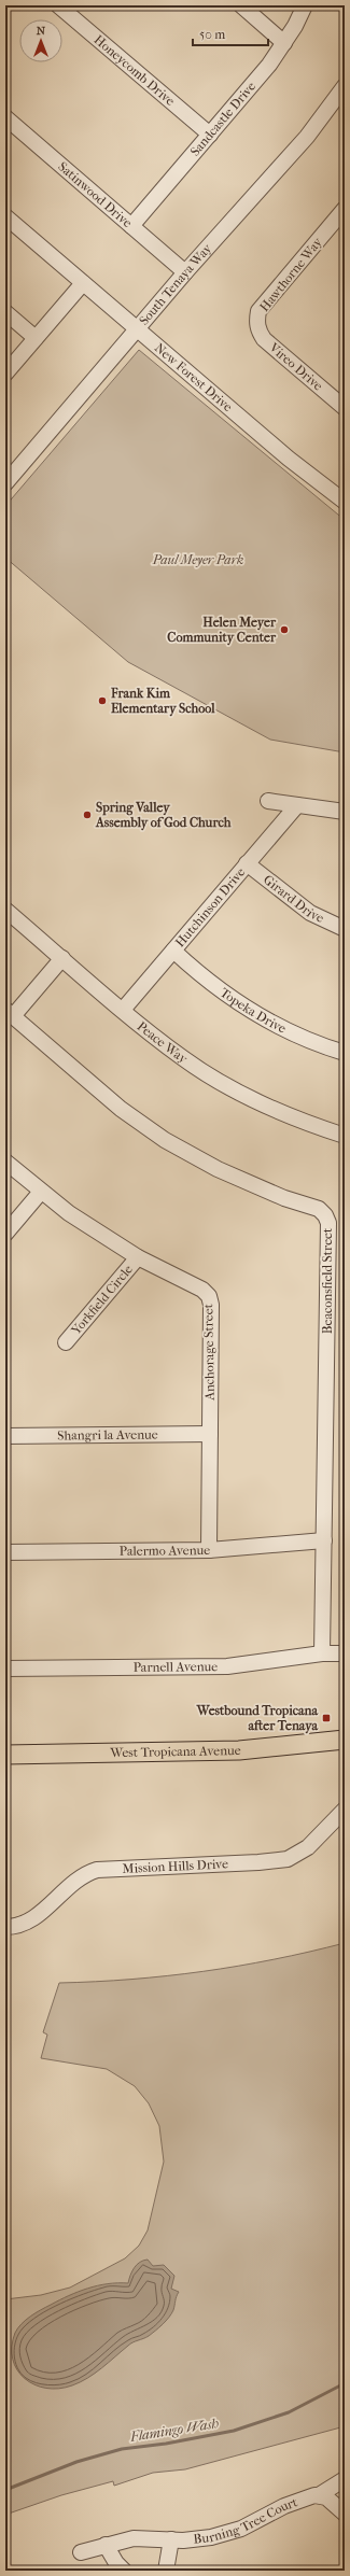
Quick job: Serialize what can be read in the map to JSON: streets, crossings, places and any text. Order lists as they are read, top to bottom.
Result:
{
  "streets": {
    "main road": ["West Tropicana Avenue"],
    "street": [
      "Honeycomb Drive",
      "Sandcastle Drive",
      "Satinwood Drive",
      "Hawthorne Way",
      "South Tenaya Way",
      "Vireo Drive",
      "New Forest Drive",
      "Girard Drive",
      "Hutchinson Drive",
      "Topeka Drive",
      "Peace Way",
      "Beaconsfield Street",
      "Yorkfield Circle",
      "Anchorage Street",
      "Shangri la Avenue",
      "Palermo Avenue",
      "Parnell Avenue",
      "Mission Hills Drive",
      "Burning Tree Court"
    ]
  },
  "crossings": [
    ["Honeycomb Drive", "Sandcastle Drive"],
    ["Sandcastle Drive", "Satinwood Drive"],
    ["Satinwood Drive", "South Tenaya Way"],
    ["Hawthorne Way", "Vireo Drive"],
    ["South Tenaya Way", "New Forest Drive"],
    ["Girard Drive", "Hutchinson Drive"],
    ["Hutchinson Drive", "Topeka Drive"],
    ["Hutchinson Drive", "Peace Way"],
    ["Beaconsfield Street", "Palermo Avenue"],
    ["Beaconsfield Street", "Parnell Avenue"],
    ["Yorkfield Circle", "Anchorage Street"],
    ["Anchorage Street", "Shangri la Avenue"],
    ["Anchorage Street", "Palermo Avenue"]
  ],
  "water": ["Flamingo Wash"],
  "parks": ["Paul Meyer Park"],
  "places": {
    "other": ["Helen Meyer Community Center", "Frank Kim Elementary School", "Spring Valley Assembly of God Church"],
    "transit": ["Westbound Tropicana after Tenaya"]
  },
  "scale_bar": "50 m",
  "north": "top"
}
